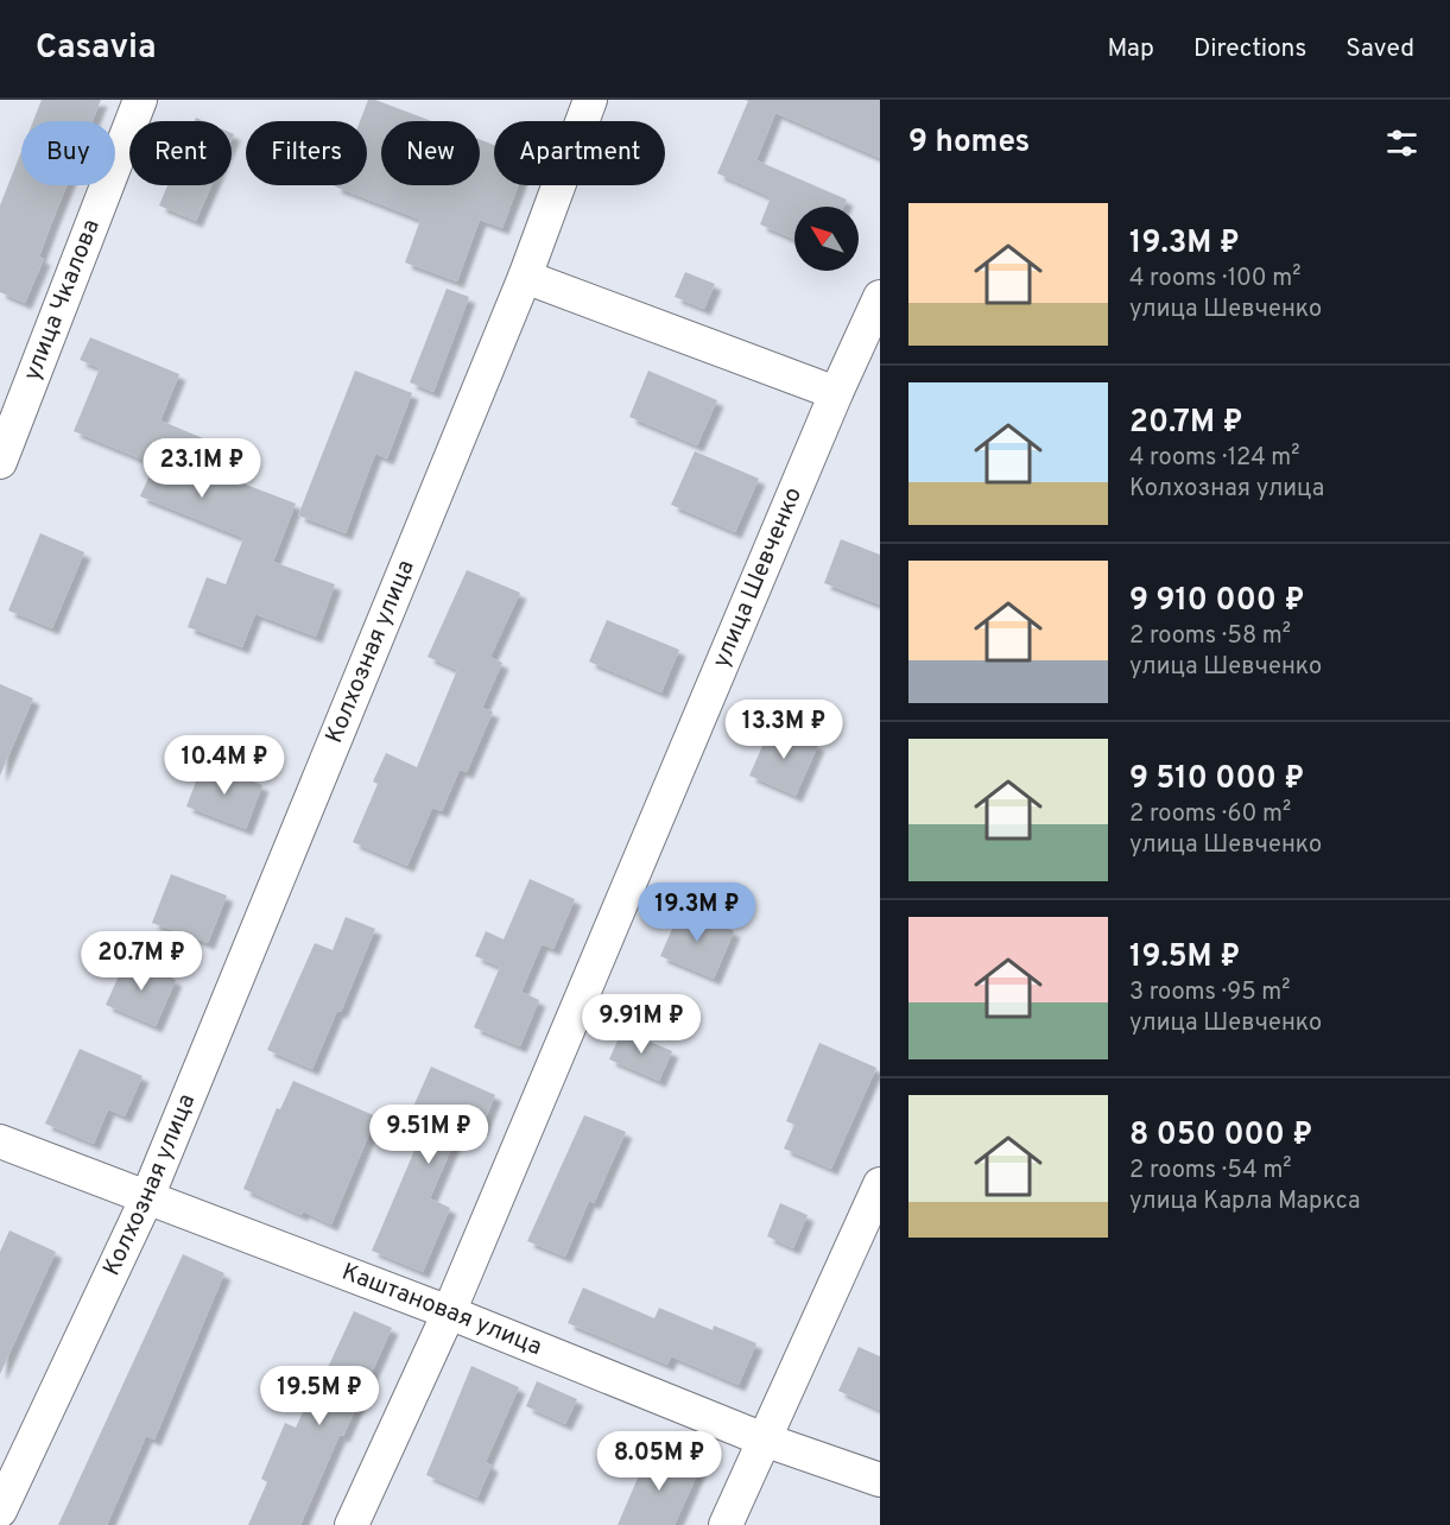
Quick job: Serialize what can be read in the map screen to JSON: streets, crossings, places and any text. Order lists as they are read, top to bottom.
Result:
{
  "streets": {
    "street": [
      "улица Чкалова",
      "улица Шевченко",
      "Колхозная улица",
      "Каштановая улица"
    ]
  },
  "crossings": [
    ["улица Шевченко", "Каштановая улица"],
    ["Колхозная улица", "Каштановая улица"]
  ],
  "north": "top left",
  "page": {
    "header": "Casavia",
    "nav": ["Map", "Directions", "Saved"],
    "heading": "9 homes",
    "chip": [
      "Buy",
      "Rent",
      "Filters",
      "New",
      "Apartment"
    ],
    "list": [
      {
        "name": "19.3M ₽",
        "note": "4 rooms · 100 m² · улица Шевченко"
      },
      {
        "name": "20.7M ₽",
        "note": "4 rooms · 124 m² · Колхозная улица"
      },
      {
        "name": "9 910 000 ₽",
        "note": "2 rooms · 58 m² · улица Шевченко"
      },
      {
        "name": "9 510 000 ₽",
        "note": "2 rooms · 60 m² · улица Шевченко"
      },
      {
        "name": "19.5M ₽",
        "note": "3 rooms · 95 m² · улица Шевченко"
      },
      {
        "name": "8 050 000 ₽",
        "note": "2 rooms · 54 m² · улица Карла Маркса"
      }
    ],
    "price": [
      "23.1M ₽",
      "13.3M ₽",
      "10.4M ₽",
      "19.3M ₽",
      "20.7M ₽",
      "9.91M ₽",
      "9.51M ₽",
      "19.5M ₽",
      "8.05M ₽"
    ]
  }
}
